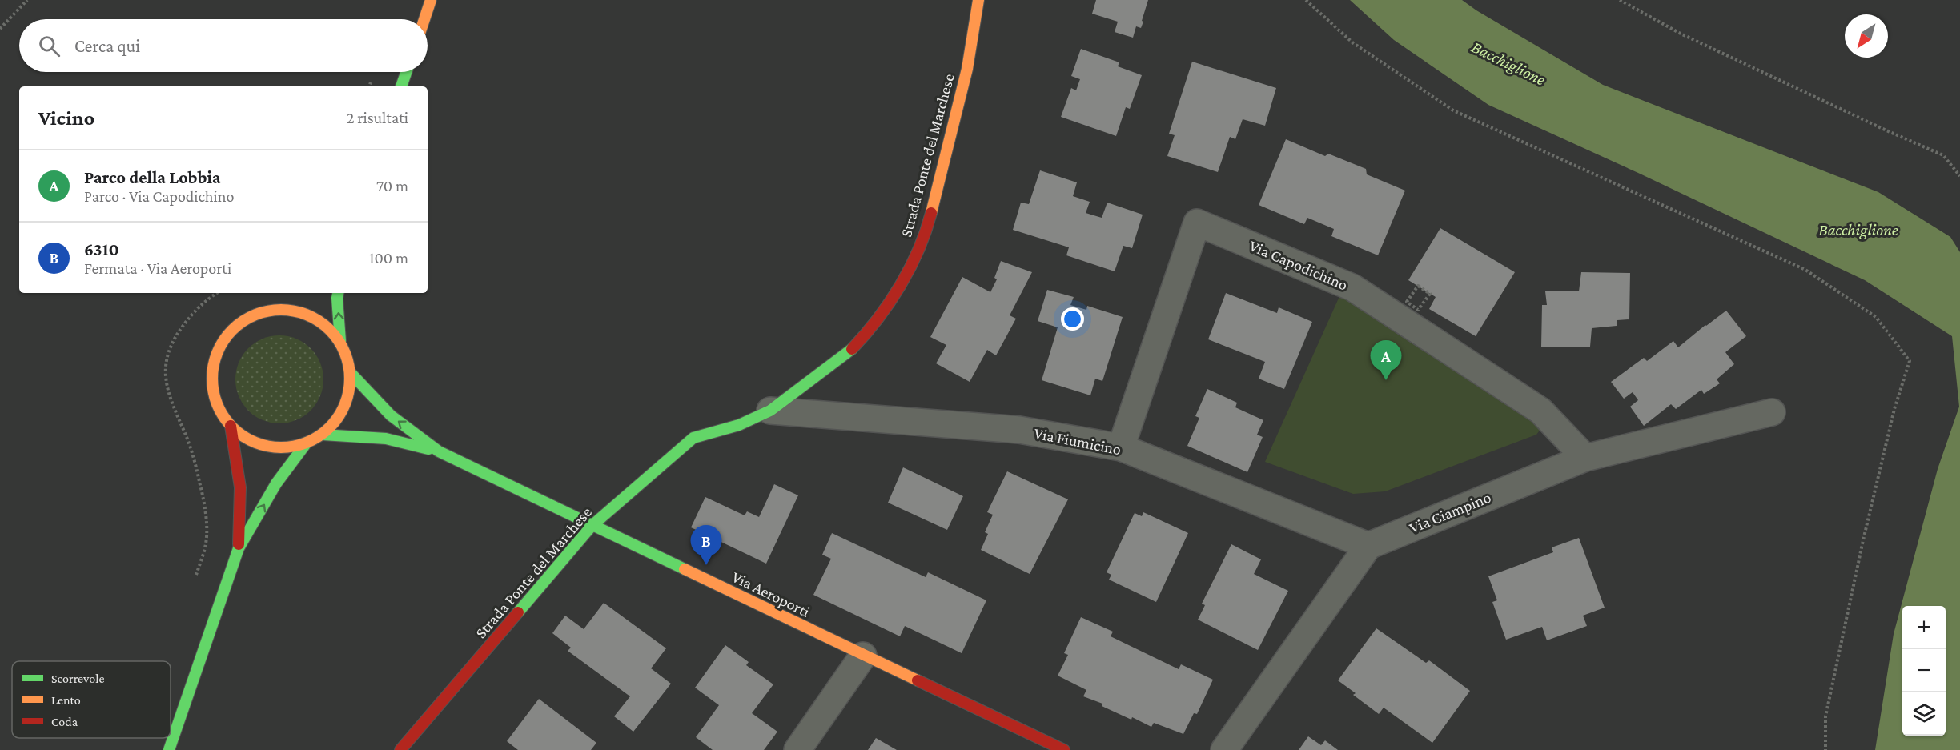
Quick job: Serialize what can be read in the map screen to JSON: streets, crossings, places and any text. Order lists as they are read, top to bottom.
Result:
{
  "streets": {
    "street": [
      "Strada Ponte del Marchese",
      "Via Capodichino",
      "Via Fiumicino",
      "Via Ciampino",
      "Via Aeroporti"
    ]
  },
  "crossings": [
    ["Strada Ponte del Marchese", "Via Fiumicino"],
    ["Strada Ponte del Marchese", "Via Aeroporti"],
    ["Via Capodichino", "Via Fiumicino"],
    ["Via Capodichino", "Via Ciampino"],
    ["Via Fiumicino", "Via Ciampino"]
  ],
  "water": ["Bacchiglione"],
  "legend": ["Scorrevole", "Lento", "Coda"],
  "north": "bottom left",
  "page": {
    "search": "Cerca qui",
    "heading": ["Vicino", "2 risultati"],
    "list": [
      {
        "mark": "A",
        "name": "Parco della Lobbia",
        "note": "Parco · Via Capodichino",
        "value": "70 m"
      },
      {
        "mark": "B",
        "name": "6310",
        "note": "Fermata · Via Aeroporti",
        "value": "100 m"
      }
    ],
    "pins": ["A", "B"],
    "map_buttons": ["+", "−"]
  }
}
